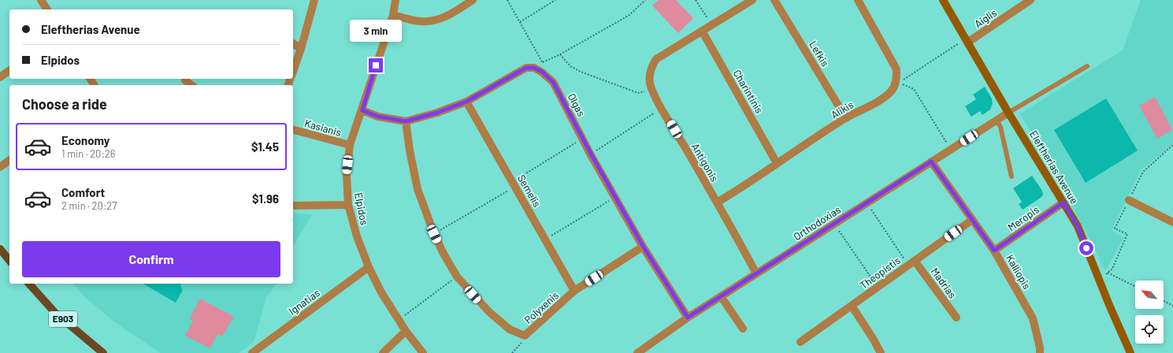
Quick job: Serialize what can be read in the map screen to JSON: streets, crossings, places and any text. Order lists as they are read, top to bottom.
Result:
{
  "streets": {
    "main road": ["Eleftherias Avenue", "E903"],
    "street": [
      "Aiglis",
      "Lefkis",
      "Charintinis",
      "Olgas",
      "Alikis",
      "Kasianis",
      "Antigonis",
      "Semelis",
      "Elpidos",
      "Meropis",
      "Orthodoxias",
      "Kalliopis",
      "Theopistis",
      "Madrias",
      "Ignatias",
      "Polyxenis"
    ]
  },
  "crossings": [
    ["Aiglis", "Eleftherias Avenue"],
    ["Lefkis", "Alikis"],
    ["Charintinis", "Alikis"],
    ["Charintinis", "Antigonis"],
    ["Olgas", "Semelis"],
    ["Olgas", "Elpidos"],
    ["Olgas", "Orthodoxias"],
    ["Olgas", "Polyxenis"],
    ["Alikis", "Antigonis"],
    ["Kasianis", "Elpidos"],
    ["Antigonis", "Orthodoxias"],
    ["Eleftherias Avenue", "Meropis"],
    ["Eleftherias Avenue", "Orthodoxias"],
    ["Semelis", "Polyxenis"],
    ["Elpidos", "Ignatias"],
    ["Meropis", "Kalliopis"],
    ["Orthodoxias", "Kalliopis"],
    ["Kalliopis", "Theopistis"],
    ["Theopistis", "Madrias"]
  ],
  "north": "top left",
  "page": {
    "banner": ["Eleftherias Avenue", "Elpidos"],
    "bubble": "3 min",
    "heading": "Choose a ride",
    "list": [
      {
        "name": "Economy",
        "note": "1 min · 20:26",
        "value": "$1.45"
      },
      {
        "name": "Comfort",
        "note": "2 min · 20:27",
        "value": "$1.96"
      }
    ],
    "buttons": "Confirm"
  }
}
